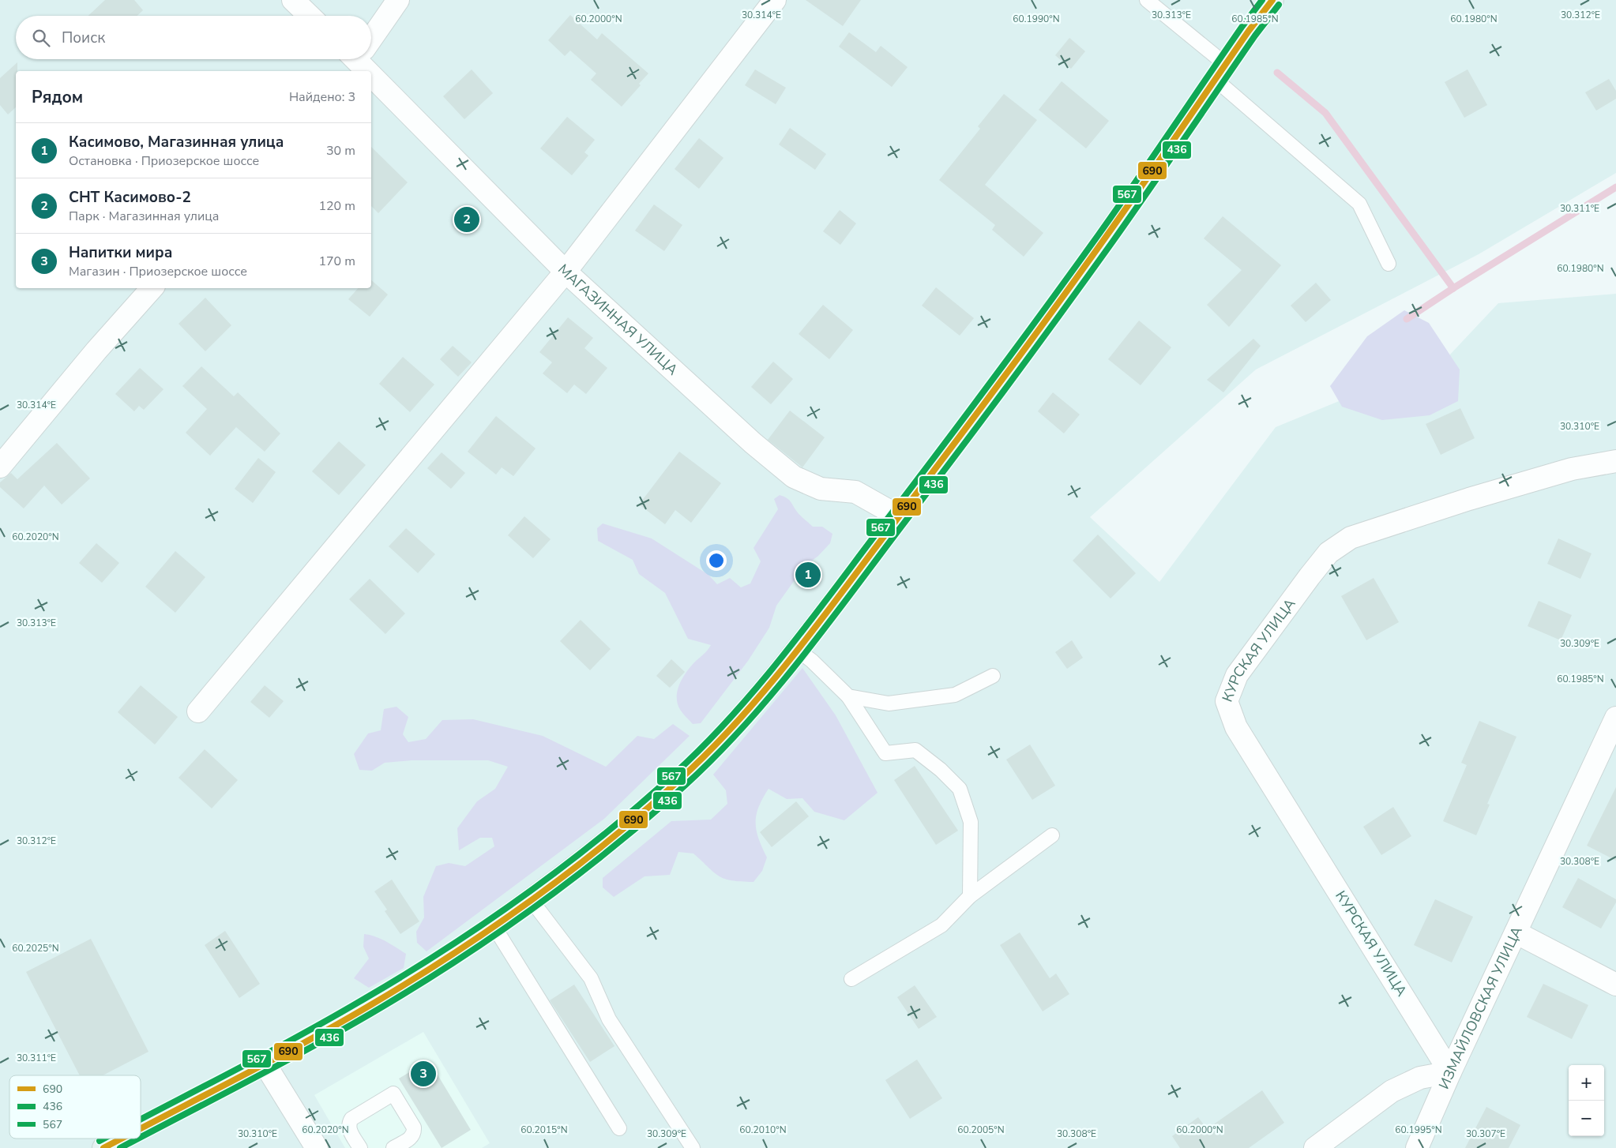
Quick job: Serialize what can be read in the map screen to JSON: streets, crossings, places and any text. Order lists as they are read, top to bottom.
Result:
{
  "streets": {
    "street": ["МАГАЗИННАЯ УЛИЦА", "КУРСКАЯ УЛИЦА", "ИЗМАЙЛОВСКАЯ УЛИЦА"]
  },
  "crossings": [
    ["КУРСКАЯ УЛИЦА", "ИЗМАЙЛОВСКАЯ УЛИЦА"]
  ],
  "lines": ["transit line 690", "transit line 567", "transit line 436"],
  "legend": ["690", "436", "567"],
  "page": {
    "search": "Поиск",
    "heading": ["Рядом", "Найдено: 3"],
    "list": [
      {
        "mark": "1",
        "name": "Касимово, Магазинная улица",
        "note": "Остановка · Приозерское шоссе",
        "value": "30 m"
      },
      {
        "mark": "2",
        "name": "СНТ Касимово-2",
        "note": "Парк · Магазинная улица",
        "value": "120 m"
      },
      {
        "mark": "3",
        "name": "Напитки мира",
        "note": "Магазин · Приозерское шоссе",
        "value": "170 m"
      }
    ],
    "pins": ["2", "1", "3"],
    "map_buttons": ["+", "−"]
  },
  "coordinates": [
    "30.313°E",
    "30.312°E",
    "30.314°E",
    "60.2000°N",
    "60.1990°N",
    "60.1985°N",
    "60.1980°N",
    "30.311°E",
    "30.310°E",
    "60.2020°N",
    "30.309°E",
    "30.308°E",
    "60.2025°N",
    "60.2015°N",
    "60.2010°N",
    "60.2005°N",
    "60.1995°N",
    "30.307°E"
  ]
}
